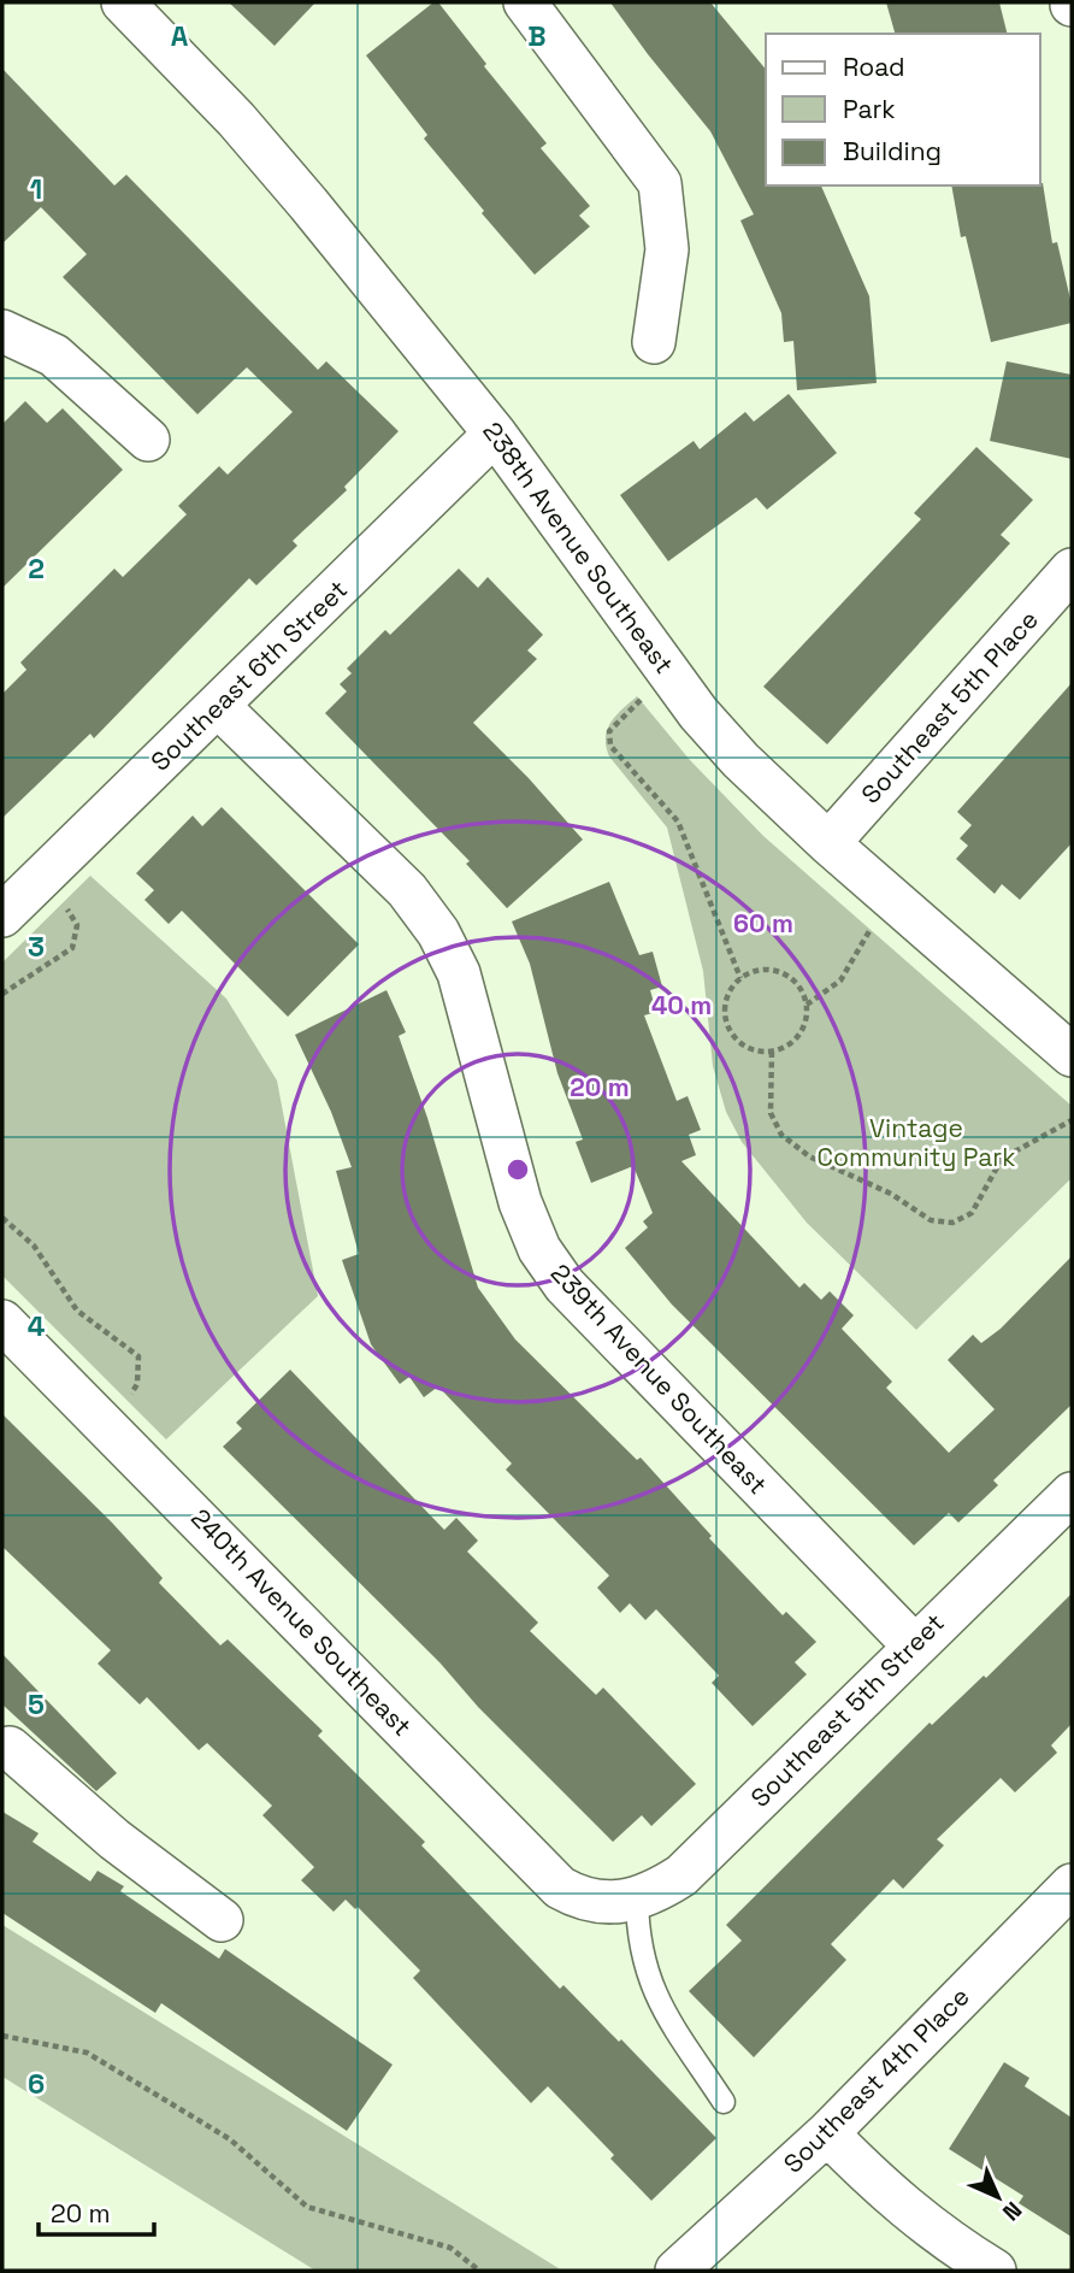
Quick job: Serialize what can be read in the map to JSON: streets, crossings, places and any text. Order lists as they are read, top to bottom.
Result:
{
  "streets": {
    "street": [
      "238th Avenue Southeast",
      "Southeast 6th Street",
      "Southeast 5th Place",
      "239th Avenue Southeast",
      "240th Avenue Southeast",
      "Southeast 5th Street",
      "Southeast 4th Place"
    ]
  },
  "crossings": [
    ["238th Avenue Southeast", "Southeast 6th Street"],
    ["238th Avenue Southeast", "Southeast 5th Place"],
    ["Southeast 6th Street", "239th Avenue Southeast"],
    ["239th Avenue Southeast", "Southeast 5th Street"],
    ["240th Avenue Southeast", "Southeast 5th Street"]
  ],
  "parks": ["Vintage Community Park"],
  "legend": ["Road", "Park", "Building"],
  "scale_bar": "20 m",
  "north": "bottom right",
  "grid": {
    "columns": ["A", "B"],
    "rows": [
      "1",
      "2",
      "3",
      "4",
      "5",
      "6"
    ]
  },
  "rings": ["60 m", "40 m", "20 m"]
}
